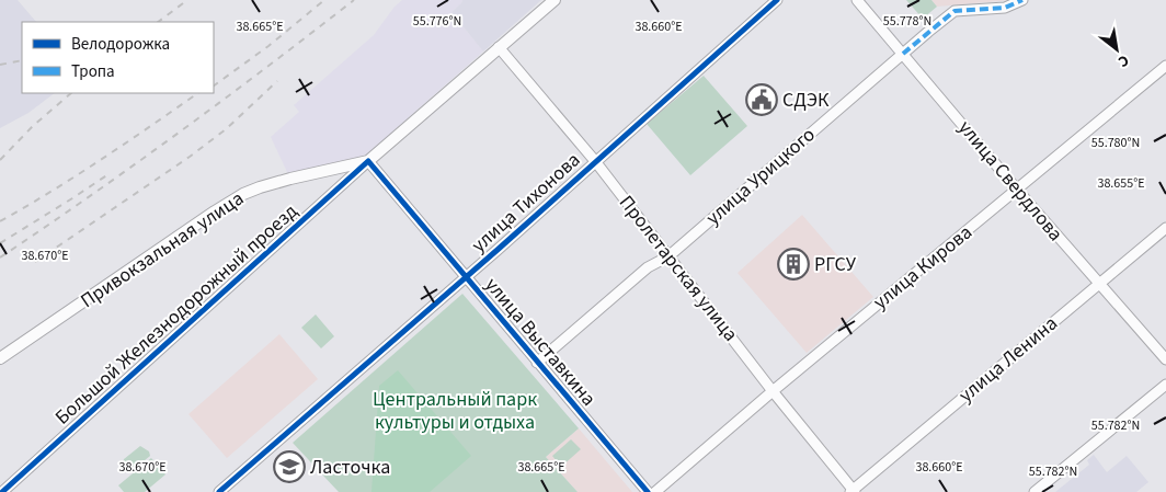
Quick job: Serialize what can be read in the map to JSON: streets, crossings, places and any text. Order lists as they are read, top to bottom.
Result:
{
  "streets": {
    "main road": ["Привокзальная улица", "Большой Железнодорожный проезд"],
    "street": [
      "улица Урицкого",
      "улица Свердлова",
      "улица Тихонова",
      "улица Кирова",
      "Пролетарская улица",
      "улица Выставкина",
      "улица Ленина"
    ]
  },
  "crossings": [
    ["улица Урицкого", "улица Свердлова"],
    ["улица Урицкого", "Пролетарская улица"],
    ["улица Урицкого", "улица Выставкина"],
    ["улица Свердлова", "улица Кирова"],
    ["улица Свердлова", "улица Ленина"],
    ["улица Тихонова", "Пролетарская улица"],
    ["улица Тихонова", "улица Выставкина"],
    ["Привокзальная улица", "Большой Железнодорожный проезд"],
    ["Привокзальная улица", "улица Выставкина"],
    ["улица Кирова", "Пролетарская улица"],
    ["Пролетарская улица", "Большой Железнодорожный проезд"],
    ["Пролетарская улица", "улица Ленина"],
    ["Большой Железнодорожный проезд", "улица Выставкина"]
  ],
  "parks": ["Центральный парк культуры и отдыха"],
  "places": {
    "public building": ["СДЭК"],
    "building": ["РГСУ"],
    "school or university": ["Ласточка"]
  },
  "legend": ["Велодорожка", "Тропа"],
  "north": "bottom right",
  "coordinates": [
    "55.776°N",
    "55.778°N",
    "38.665°E",
    "38.660°E",
    "55.780°N",
    "38.655°E",
    "38.670°E",
    "55.782°N"
  ]
}
